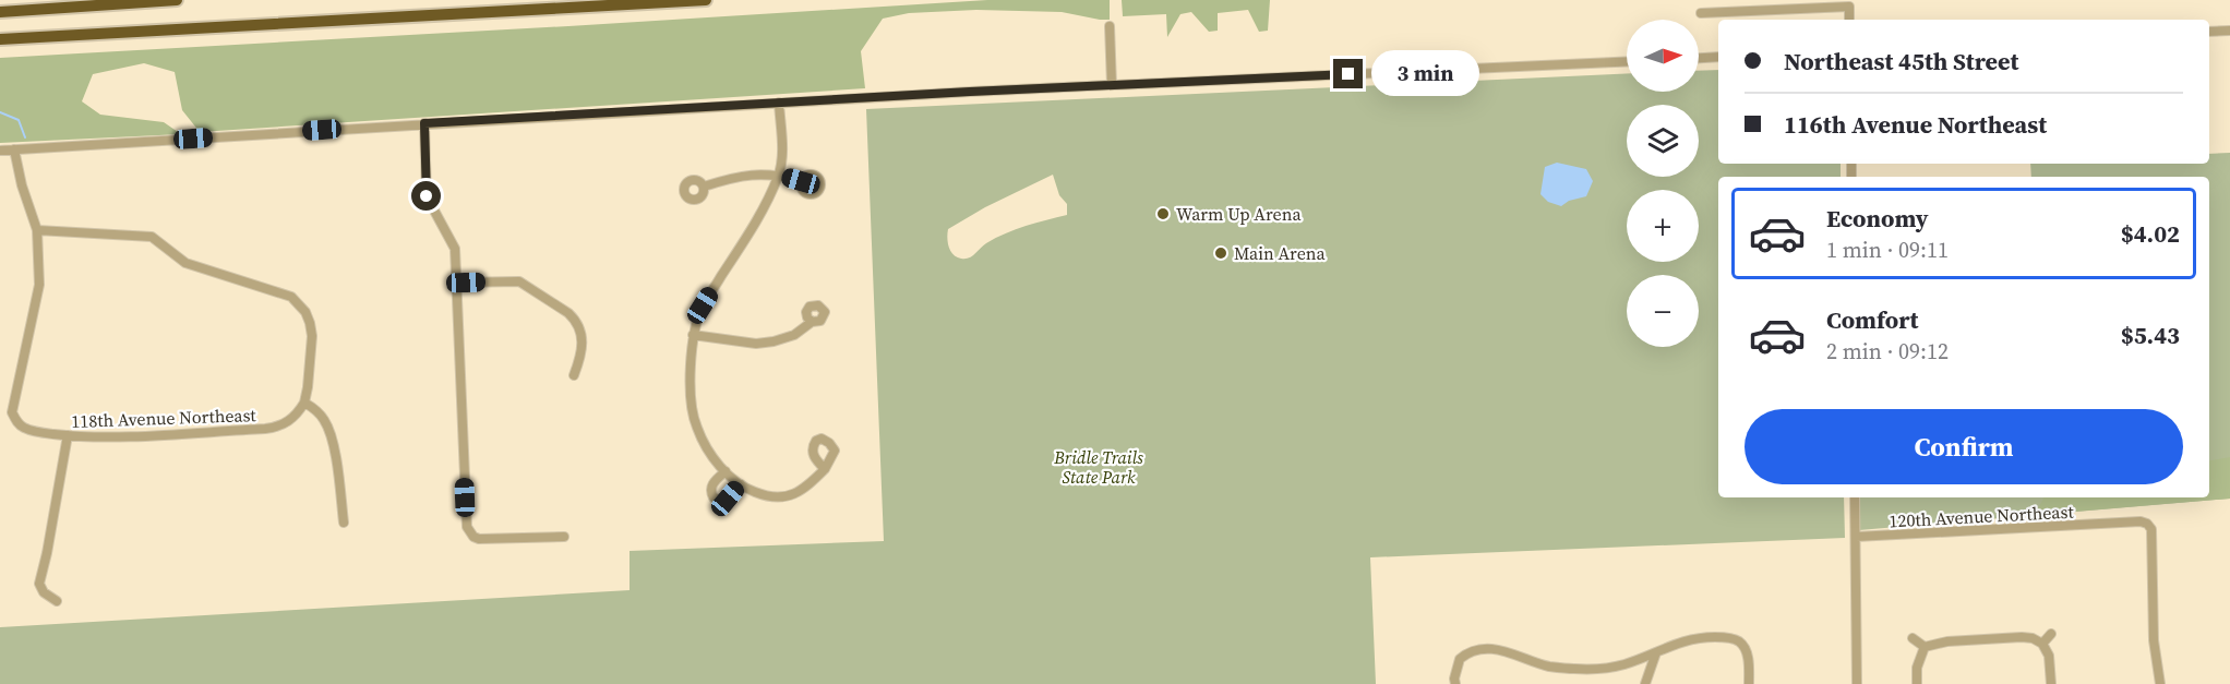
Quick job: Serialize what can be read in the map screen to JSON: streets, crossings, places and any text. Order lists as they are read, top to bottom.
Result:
{
  "streets": {
    "street": ["118th Avenue Northeast", "120th Avenue Northeast"]
  },
  "parks": ["Bridle Trails State Park"],
  "places": ["Warm Up Arena", "Main Arena"],
  "north": "right",
  "page": {
    "map_buttons": ["+", "−"],
    "banner": ["Northeast 45th Street", "116th Avenue Northeast"],
    "bubble": "3 min",
    "list": [
      {
        "name": "Economy",
        "note": "1 min · 09:11",
        "value": "$4.02"
      },
      {
        "name": "Comfort",
        "note": "2 min · 09:12",
        "value": "$5.43"
      }
    ],
    "buttons": "Confirm"
  }
}
